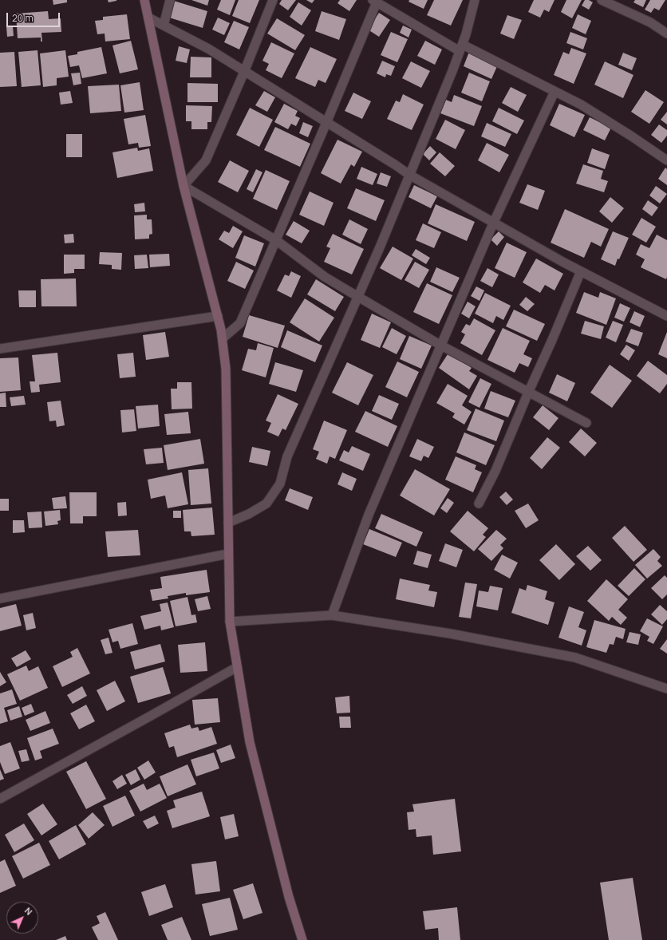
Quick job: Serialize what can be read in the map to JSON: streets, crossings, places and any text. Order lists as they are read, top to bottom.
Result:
{
  "scale_bar": "20 m",
  "north": "top right"
}
